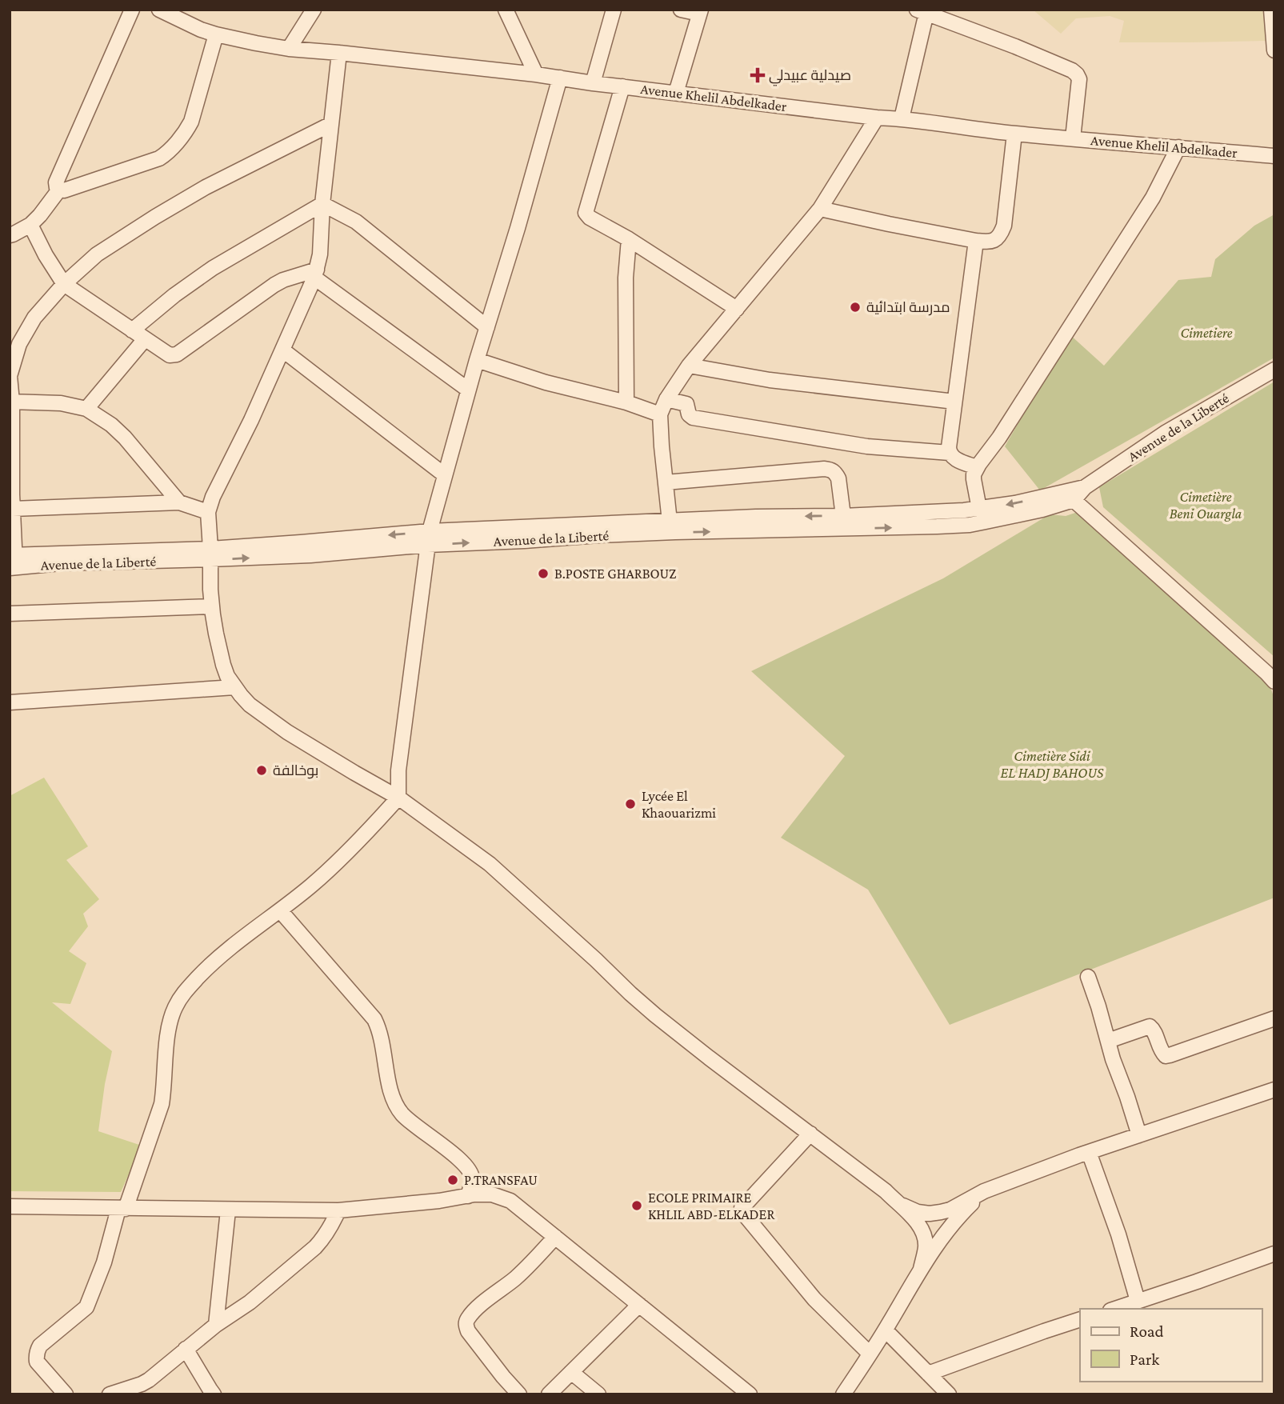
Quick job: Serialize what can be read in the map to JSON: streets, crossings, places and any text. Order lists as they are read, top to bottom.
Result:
{
  "streets": {
    "street": ["Avenue Khelil Abdelkader", "Avenue de la Liberté"]
  },
  "parks": ["Cimetiere", "Cimetière Beni Ouargla", "Cimetière Sidi EL HADJ BAHOUS"],
  "places": {
    "health": ["صيدلية عبيدلي"],
    "other": [
      "مدرسة ابتدائية",
      "B.POSTE GHARBOUZ",
      "بوخالفة",
      "Lycée El Khaouarizmi",
      "P.TRANSFAU",
      "ECOLE PRIMAIRE KHLIL ABD-ELKADER"
    ]
  },
  "legend": ["Road", "Park"]
}
